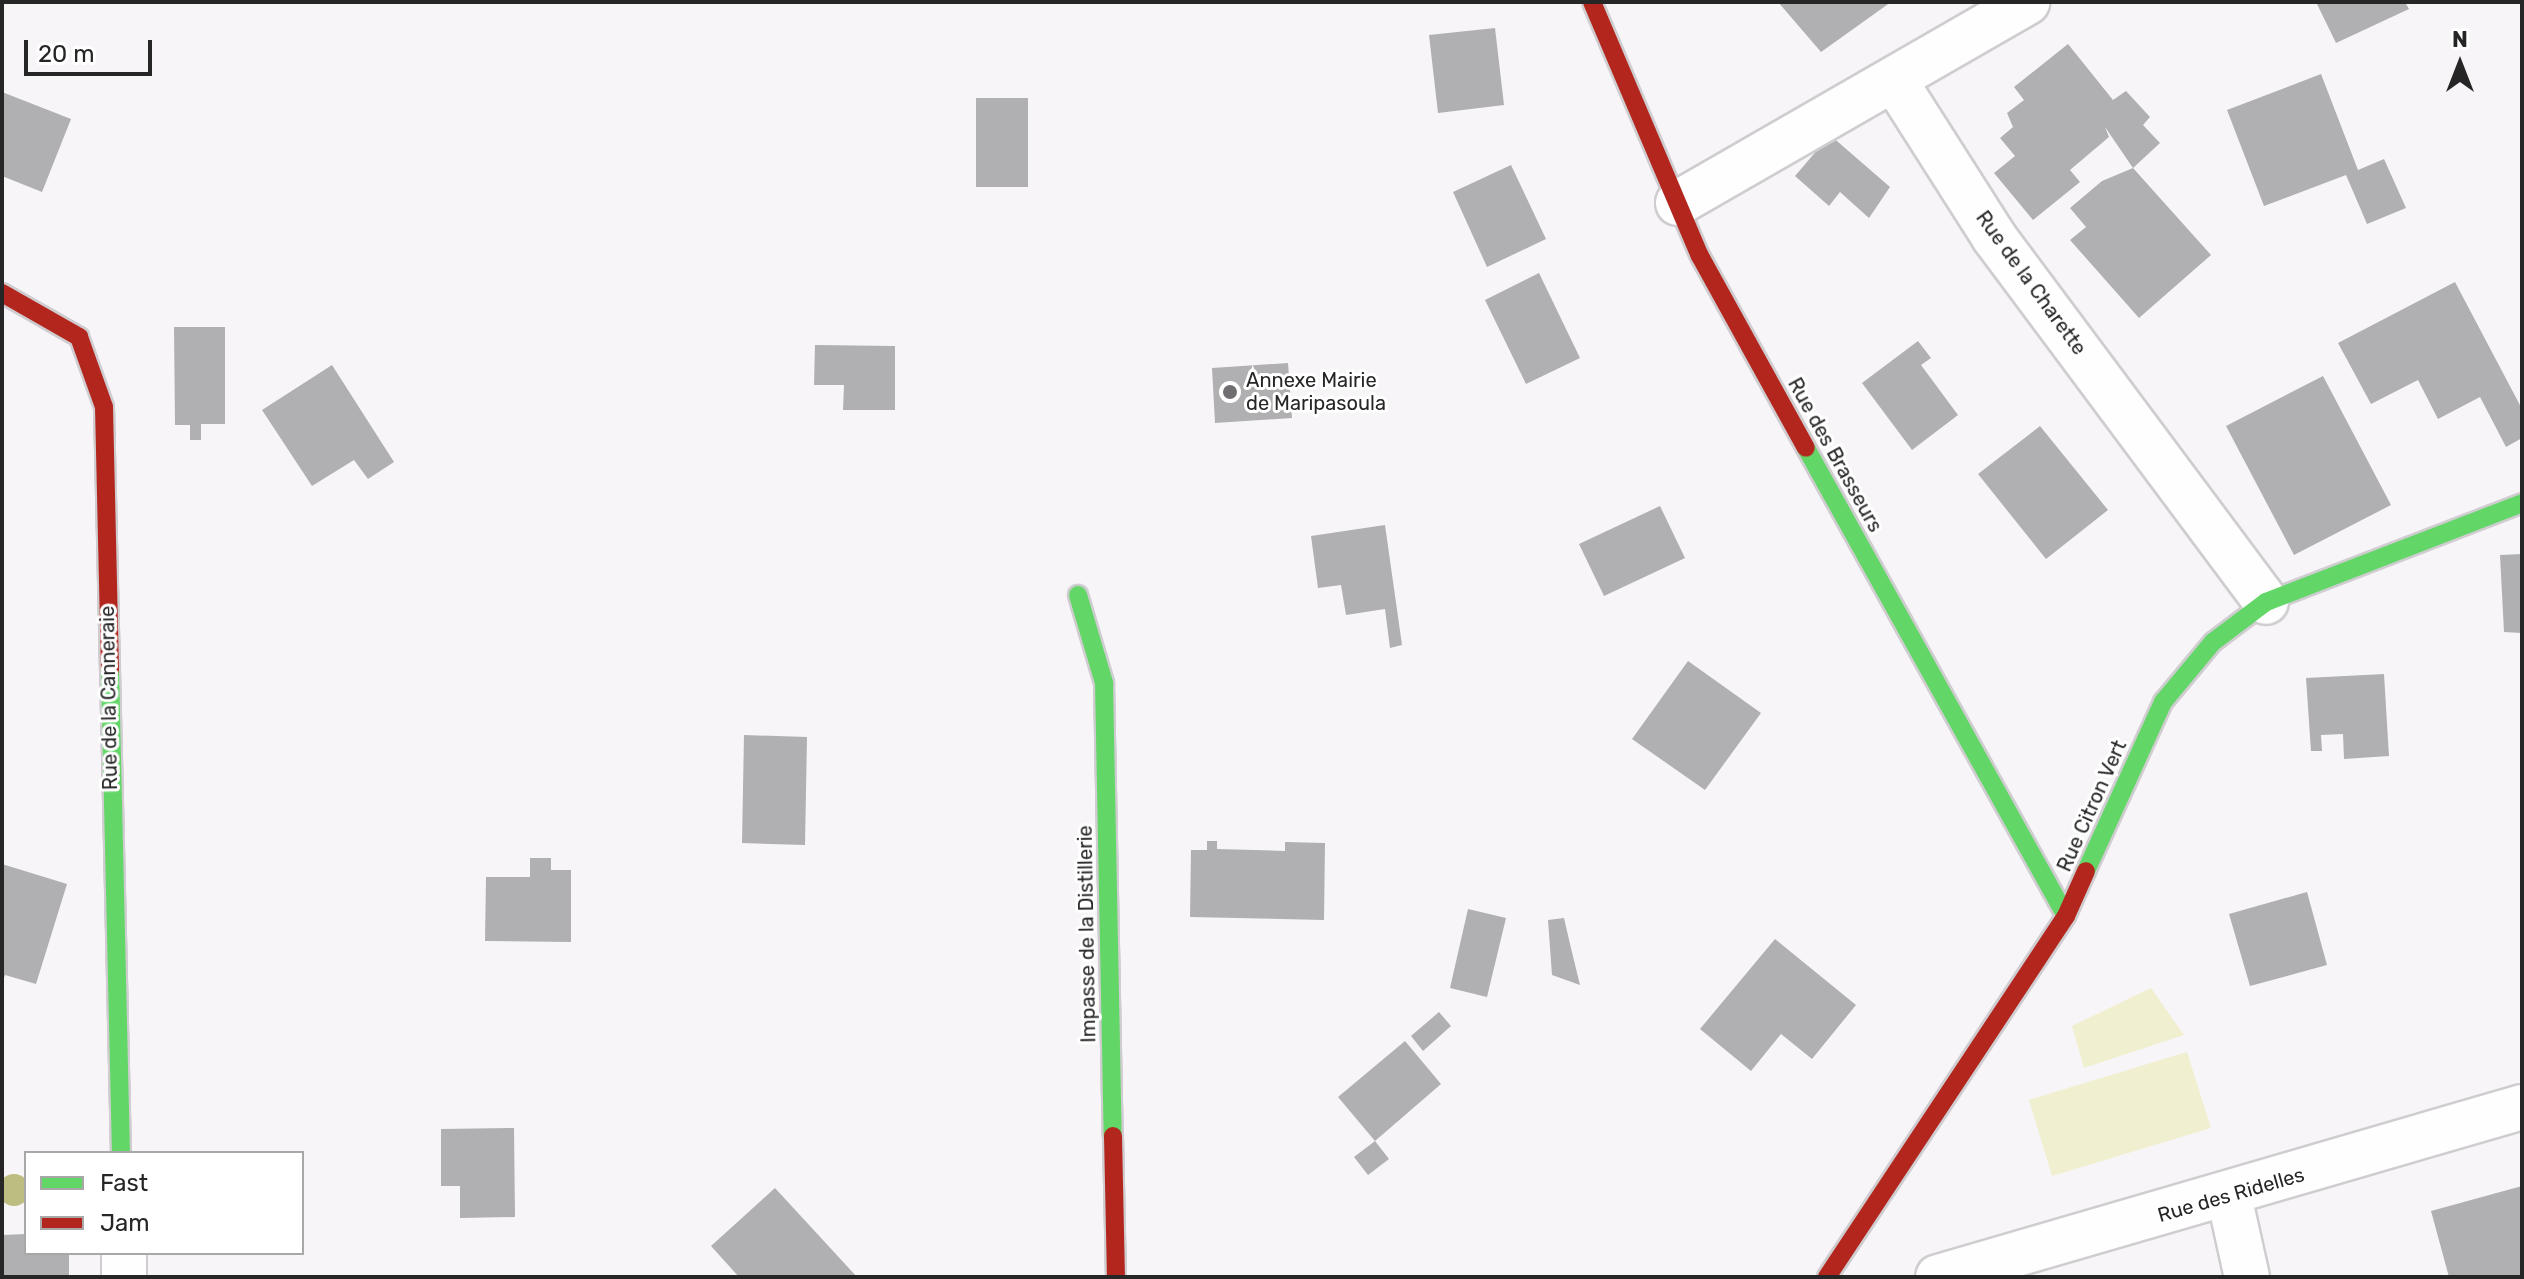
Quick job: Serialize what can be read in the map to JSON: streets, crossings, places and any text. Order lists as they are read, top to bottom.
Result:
{
  "streets": {
    "street": [
      "Rue de la Charette",
      "Rue des Brasseurs",
      "Rue de la Canneraie",
      "Rue Citron Vert",
      "Impasse de la Distillerie",
      "Rue des Ridelles"
    ]
  },
  "crossings": [
    ["Rue de la Charette", "Rue Citron Vert"],
    ["Rue des Brasseurs", "Rue Citron Vert"]
  ],
  "places": ["Annexe Mairie de Maripasoula"],
  "legend": ["Fast", "Jam"],
  "scale_bar": "20 m",
  "north": "top"
}
